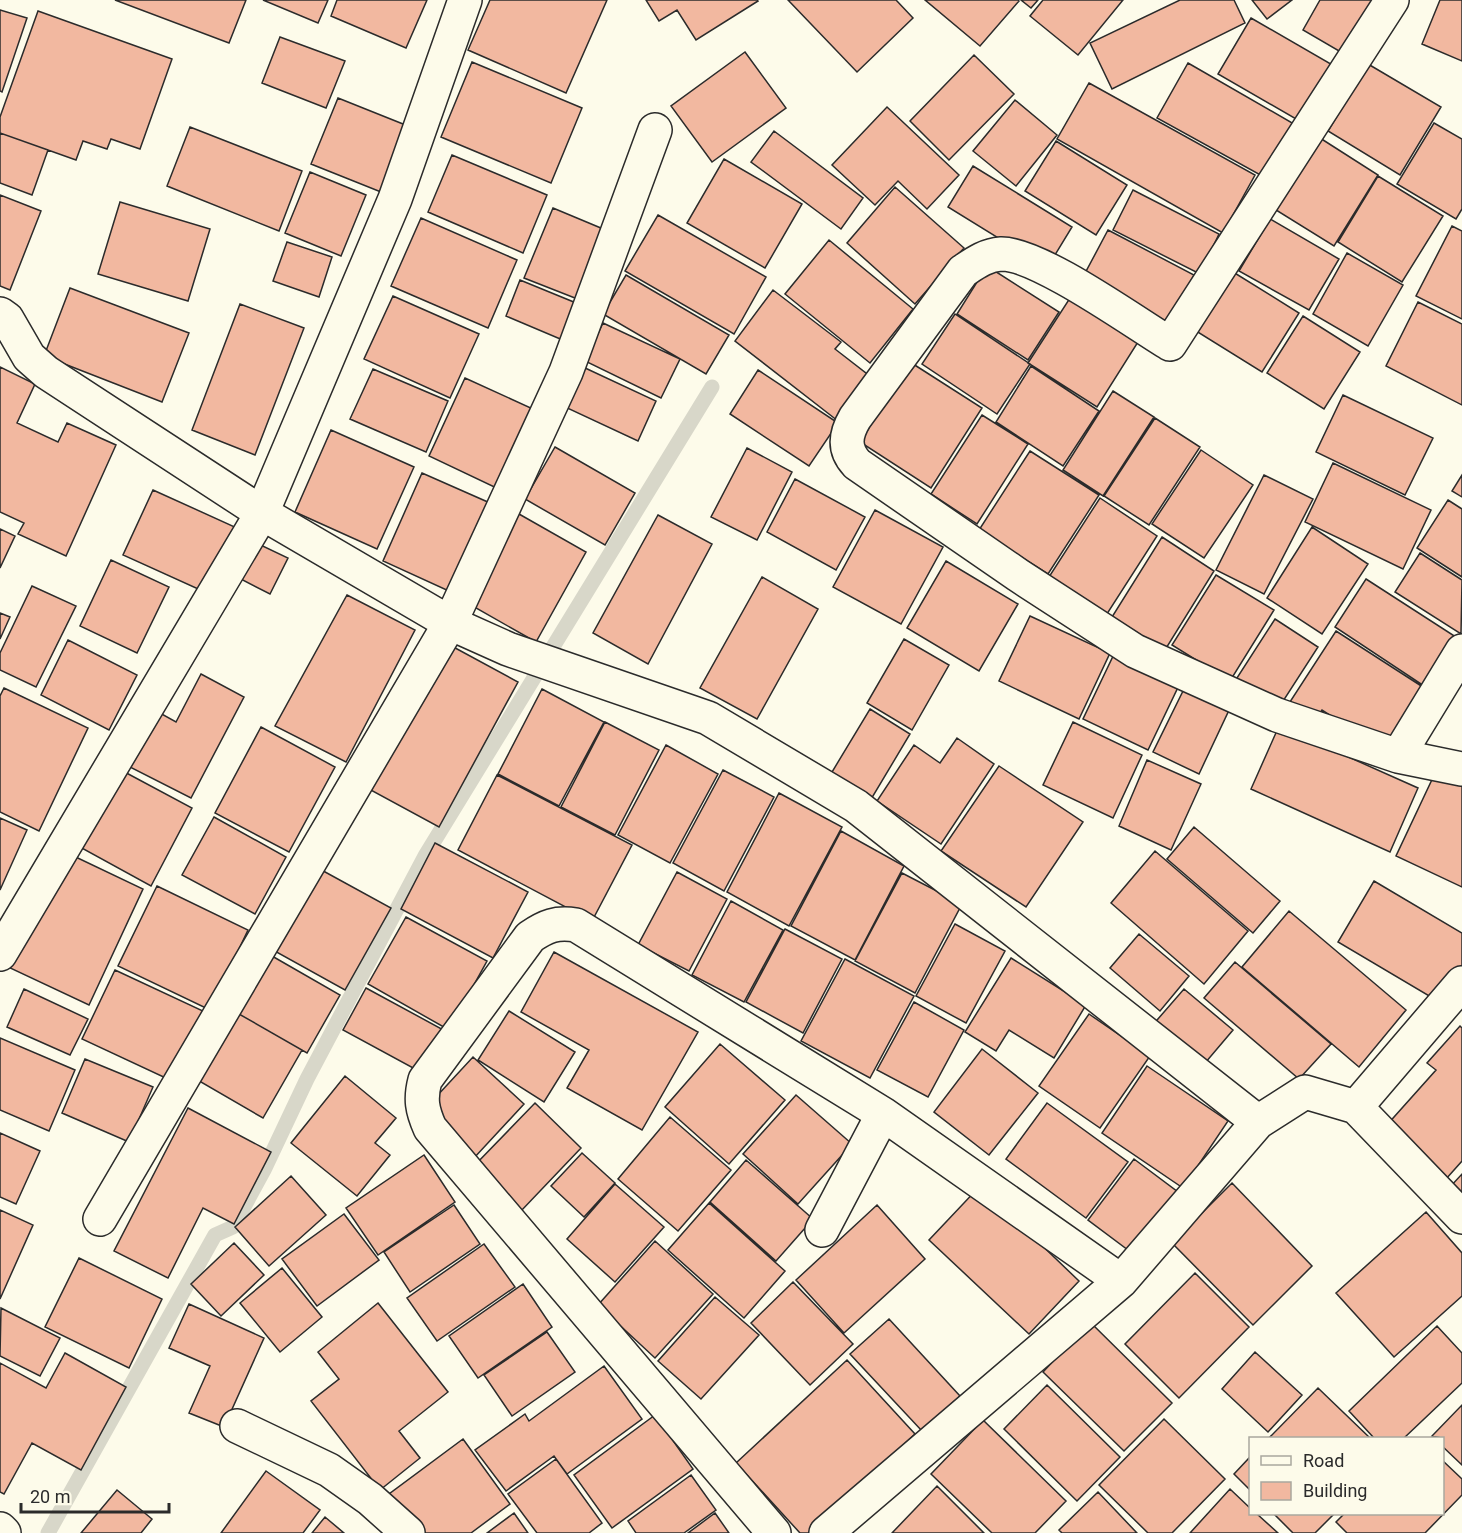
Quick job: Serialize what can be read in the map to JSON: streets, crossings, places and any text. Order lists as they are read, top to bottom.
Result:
{
  "legend": ["Road", "Building"],
  "scale_bar": "20 m"
}
